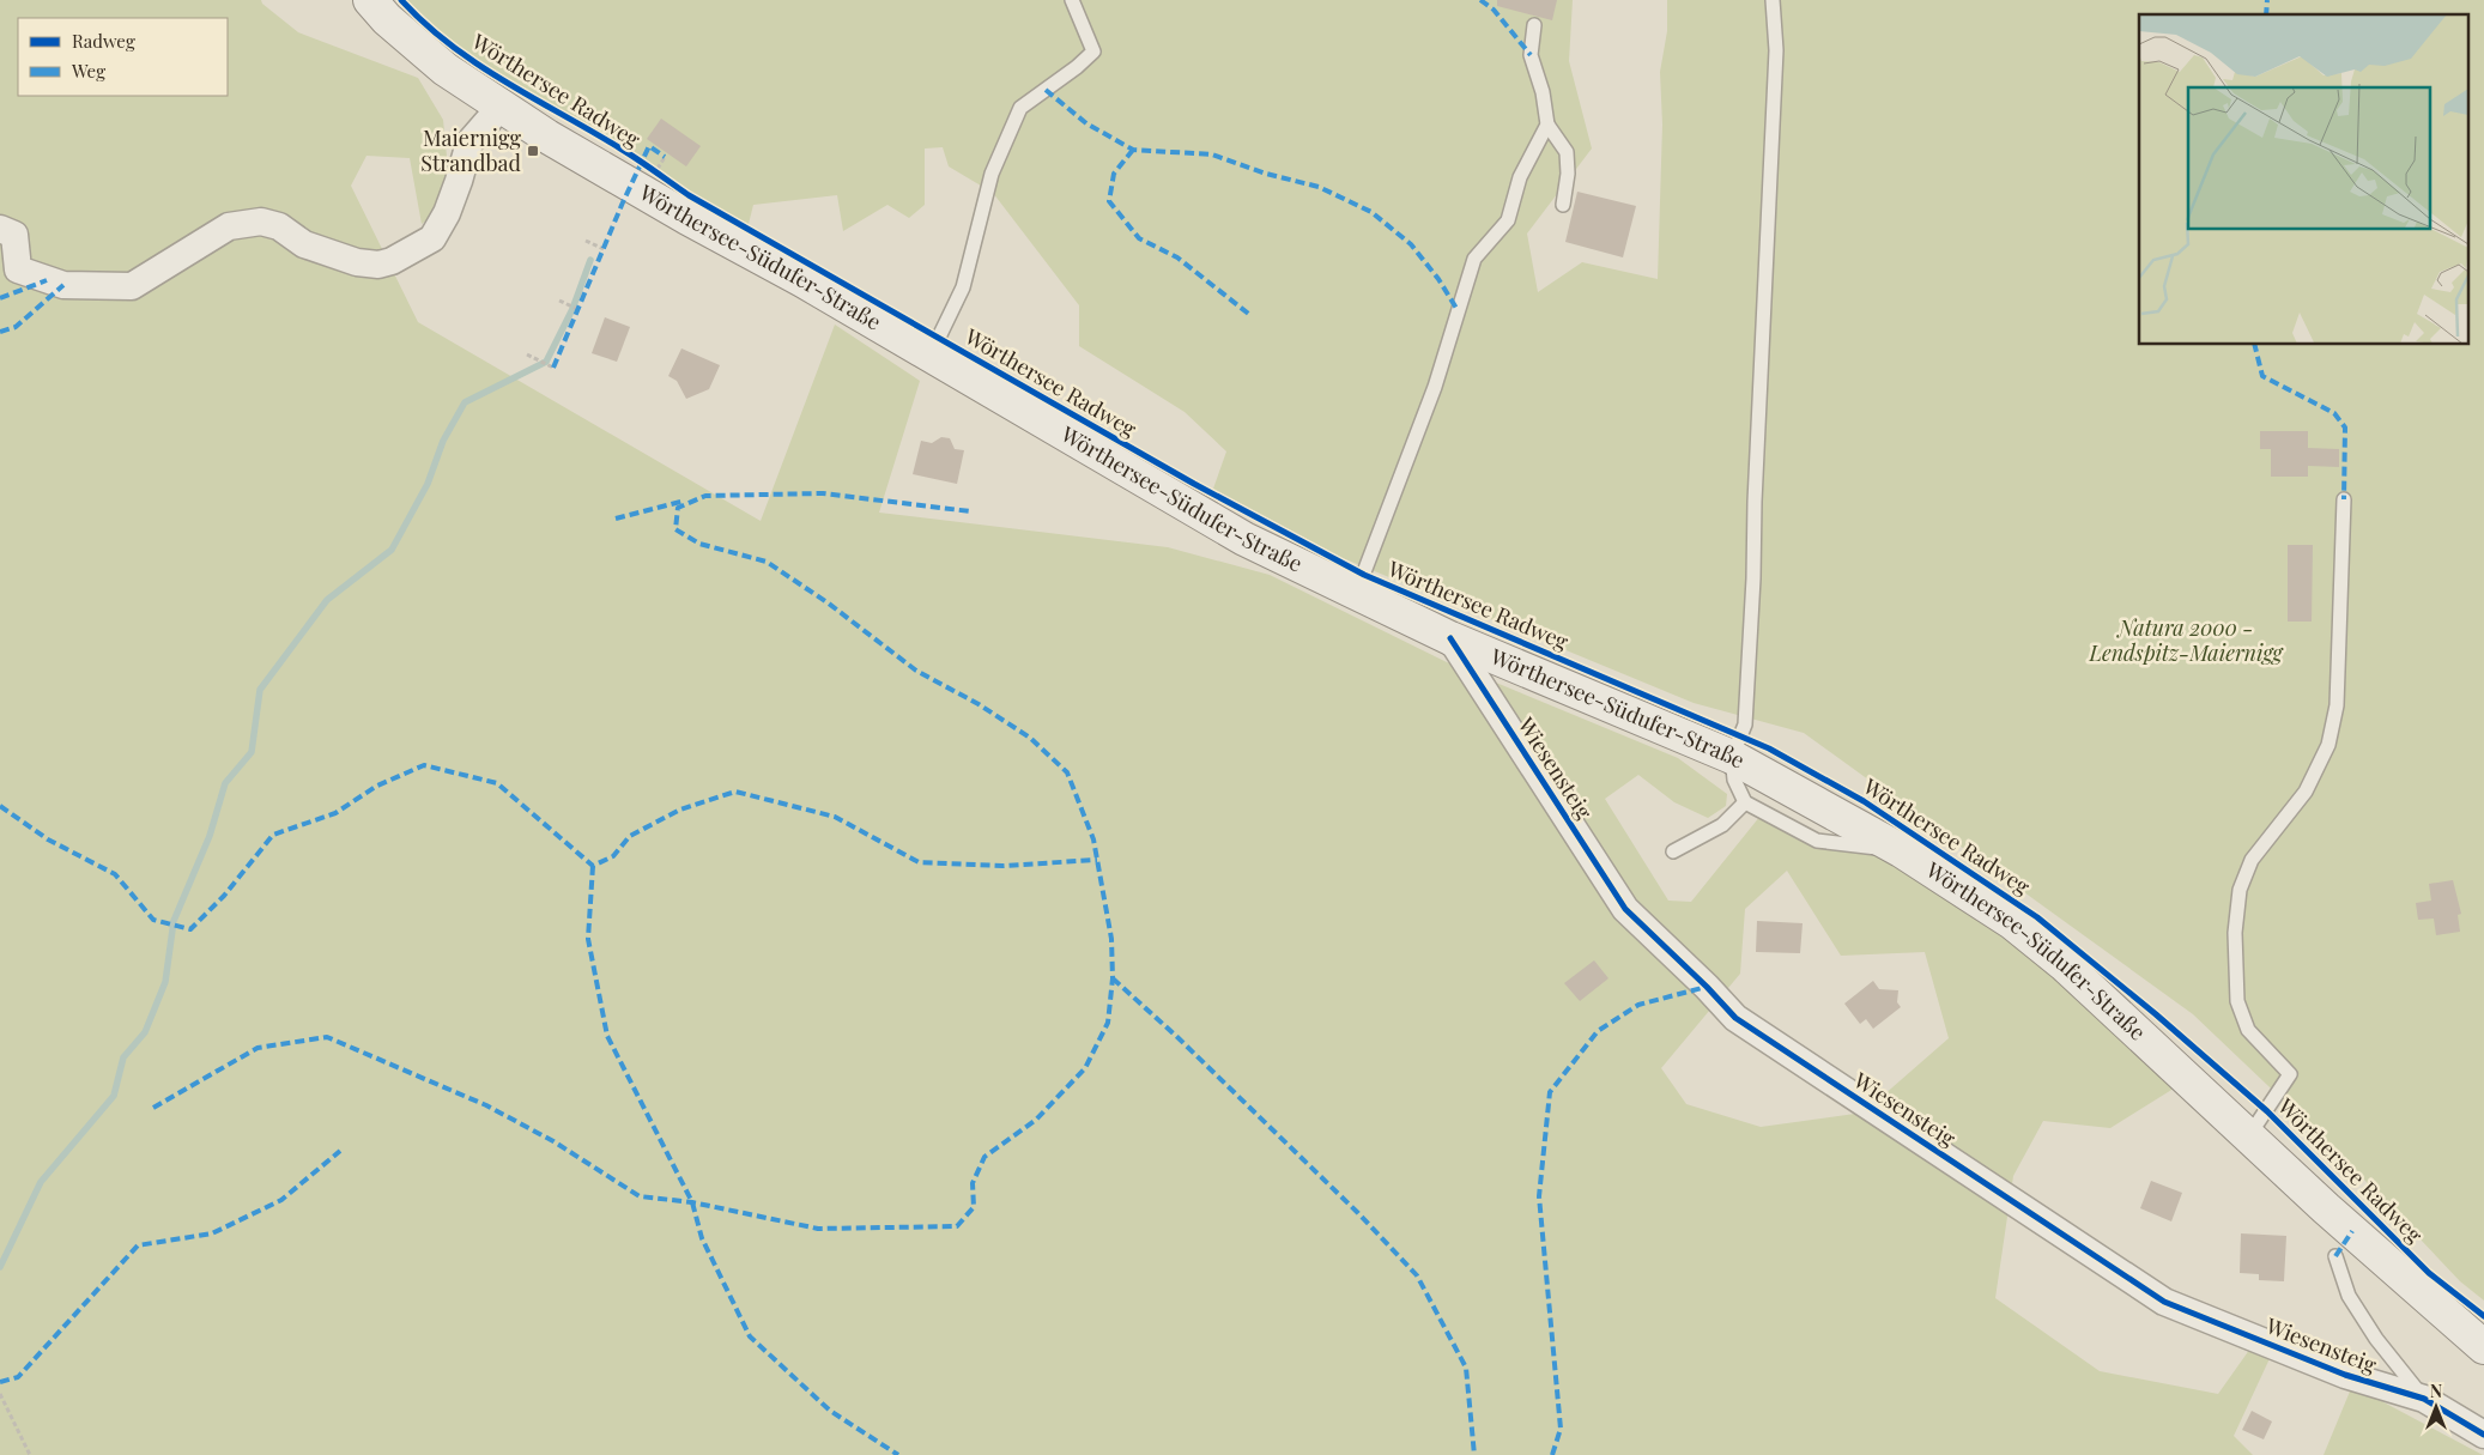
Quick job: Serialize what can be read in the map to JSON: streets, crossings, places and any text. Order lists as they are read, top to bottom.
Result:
{
  "streets": {
    "main road": ["Wörthersee-Südufer-Straße"],
    "street": ["Wiesensteig"],
    "cycle path": ["Wörthersee Radweg"]
  },
  "crossings": [
    ["Wörthersee-Südufer-Straße", "Wiesensteig"]
  ],
  "parks": ["Natura 2000 - Lendspitz-Maiernigg"],
  "places": {
    "transit": ["Maiernigg Strandbad"]
  },
  "legend": ["Radweg", "Weg"],
  "north": "top"
}
